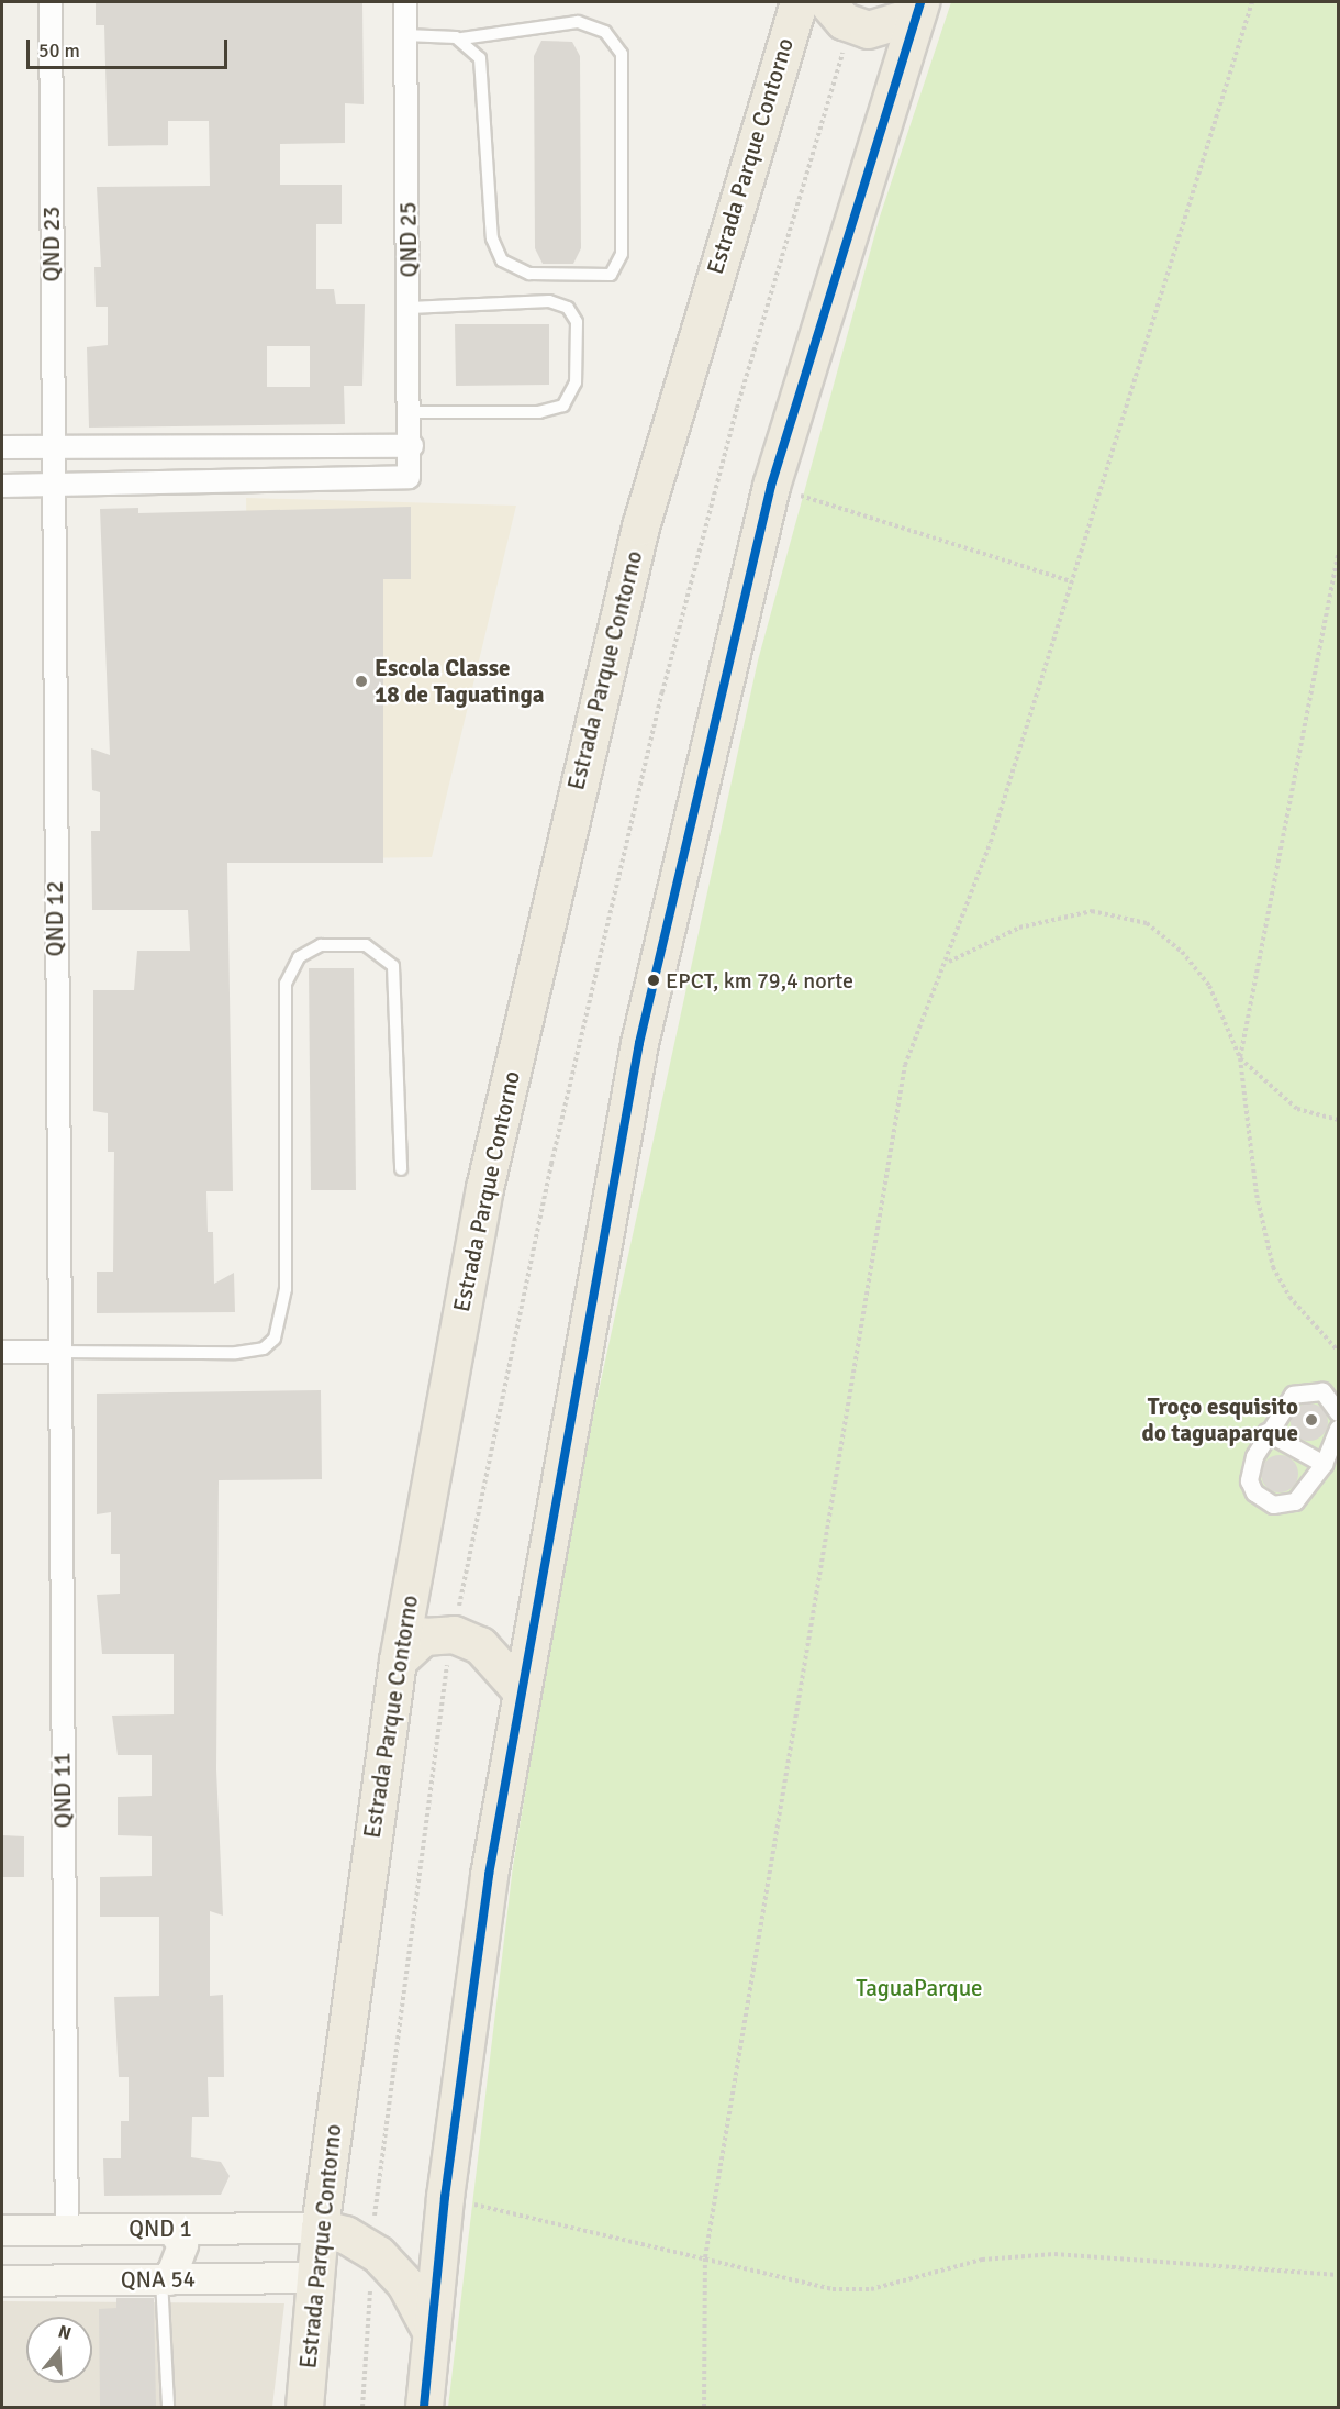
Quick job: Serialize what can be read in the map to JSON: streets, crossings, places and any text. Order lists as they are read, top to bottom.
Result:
{
  "streets": {
    "highway": ["Estrada Parque Contorno"],
    "main road": ["QND 1", "QNA 54"],
    "street": [
      "QND 25",
      "QND 23",
      "QND 12",
      "QND 11"
    ]
  },
  "crossings": [
    ["Estrada Parque Contorno", "QND 1"],
    ["Estrada Parque Contorno", "QNA 54"],
    ["QND 25", "QND 23"],
    ["QND 25", "QND 12"],
    ["QND 23", "QND 12"],
    ["QND 12", "QND 11"],
    ["QND 11", "QND 1"]
  ],
  "parks": ["TaguaParque"],
  "places": ["Escola Classe 18 de Taguatinga", "EPCT, km 79,4 norte", "Troço esquisito do taguaparque"],
  "scale_bar": "50 m",
  "north": "top"
}
